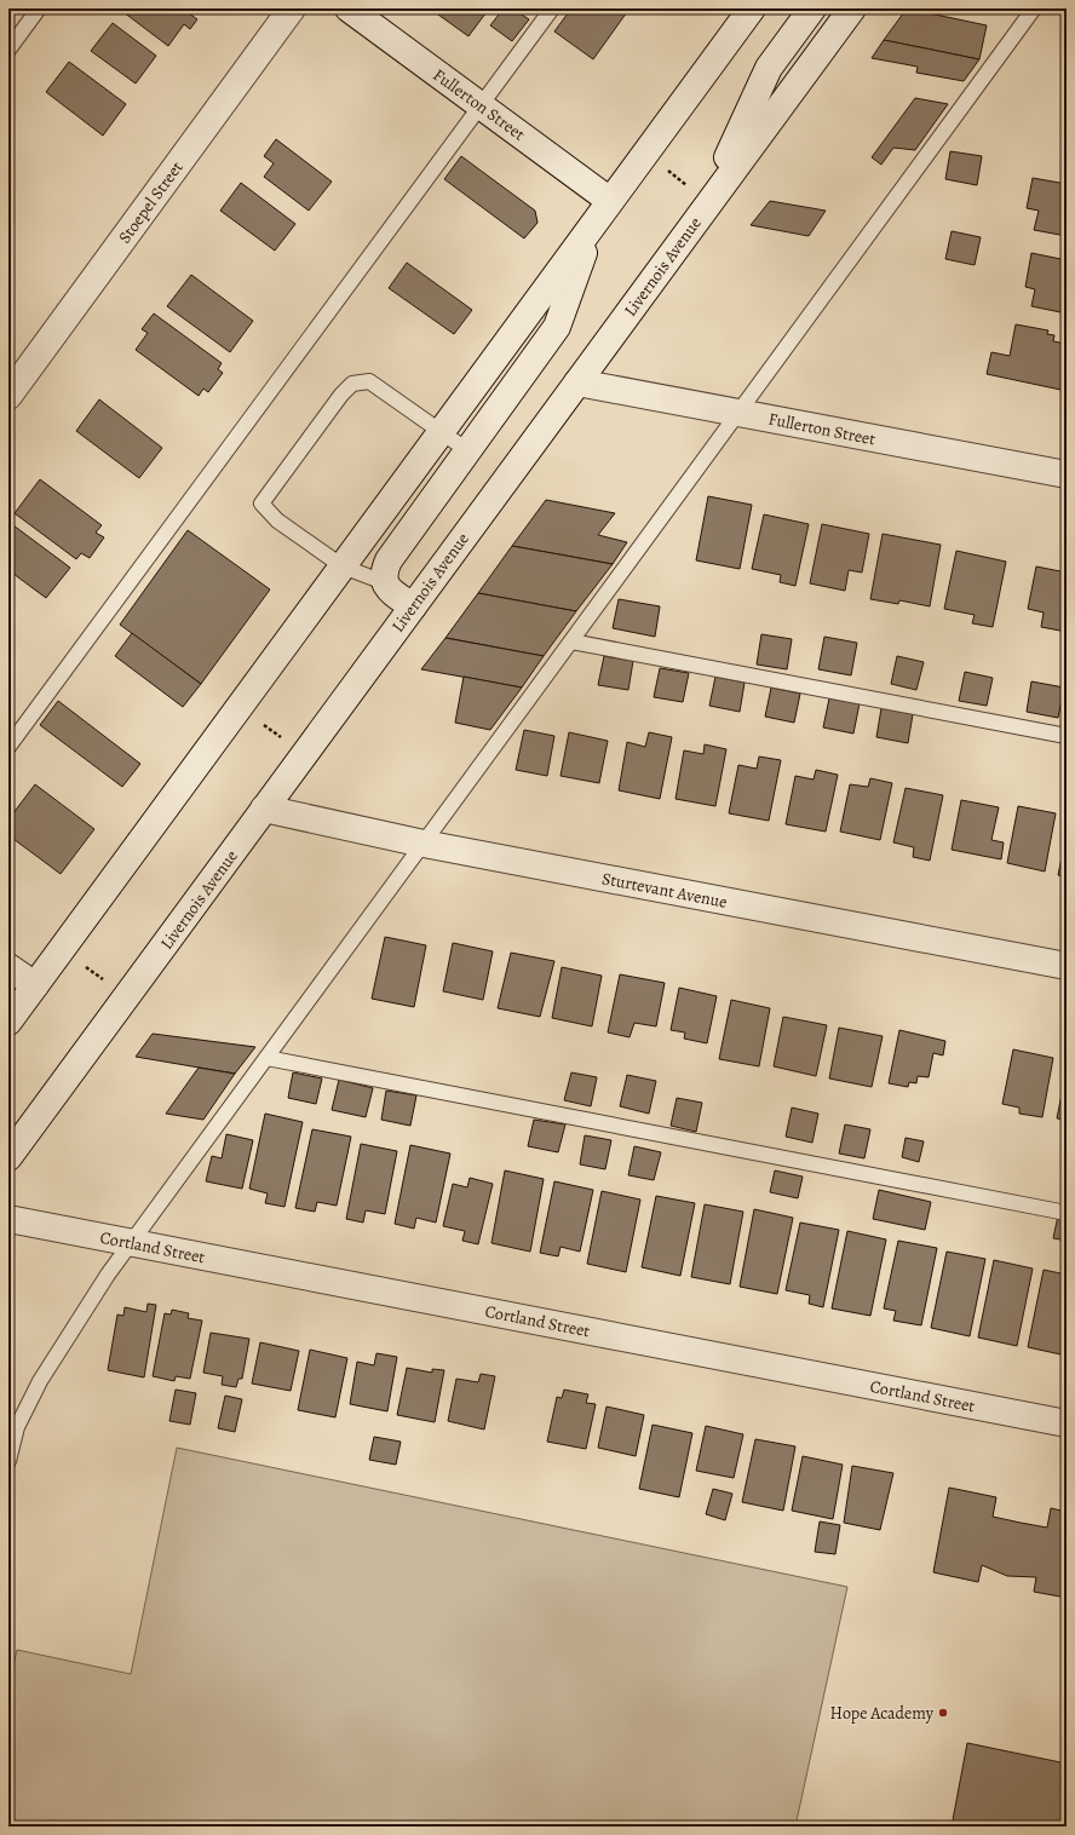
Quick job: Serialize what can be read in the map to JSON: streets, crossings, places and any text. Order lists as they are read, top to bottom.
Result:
{
  "streets": {
    "main road": [
      "Fullerton Street",
      "Stoepel Street",
      "Livernois Avenue",
      "Sturtevant Avenue",
      "Cortland Street"
    ]
  },
  "crossings": [
    ["Fullerton Street", "Livernois Avenue"],
    ["Livernois Avenue", "Sturtevant Avenue"]
  ],
  "places": ["Hope Academy"]
}
